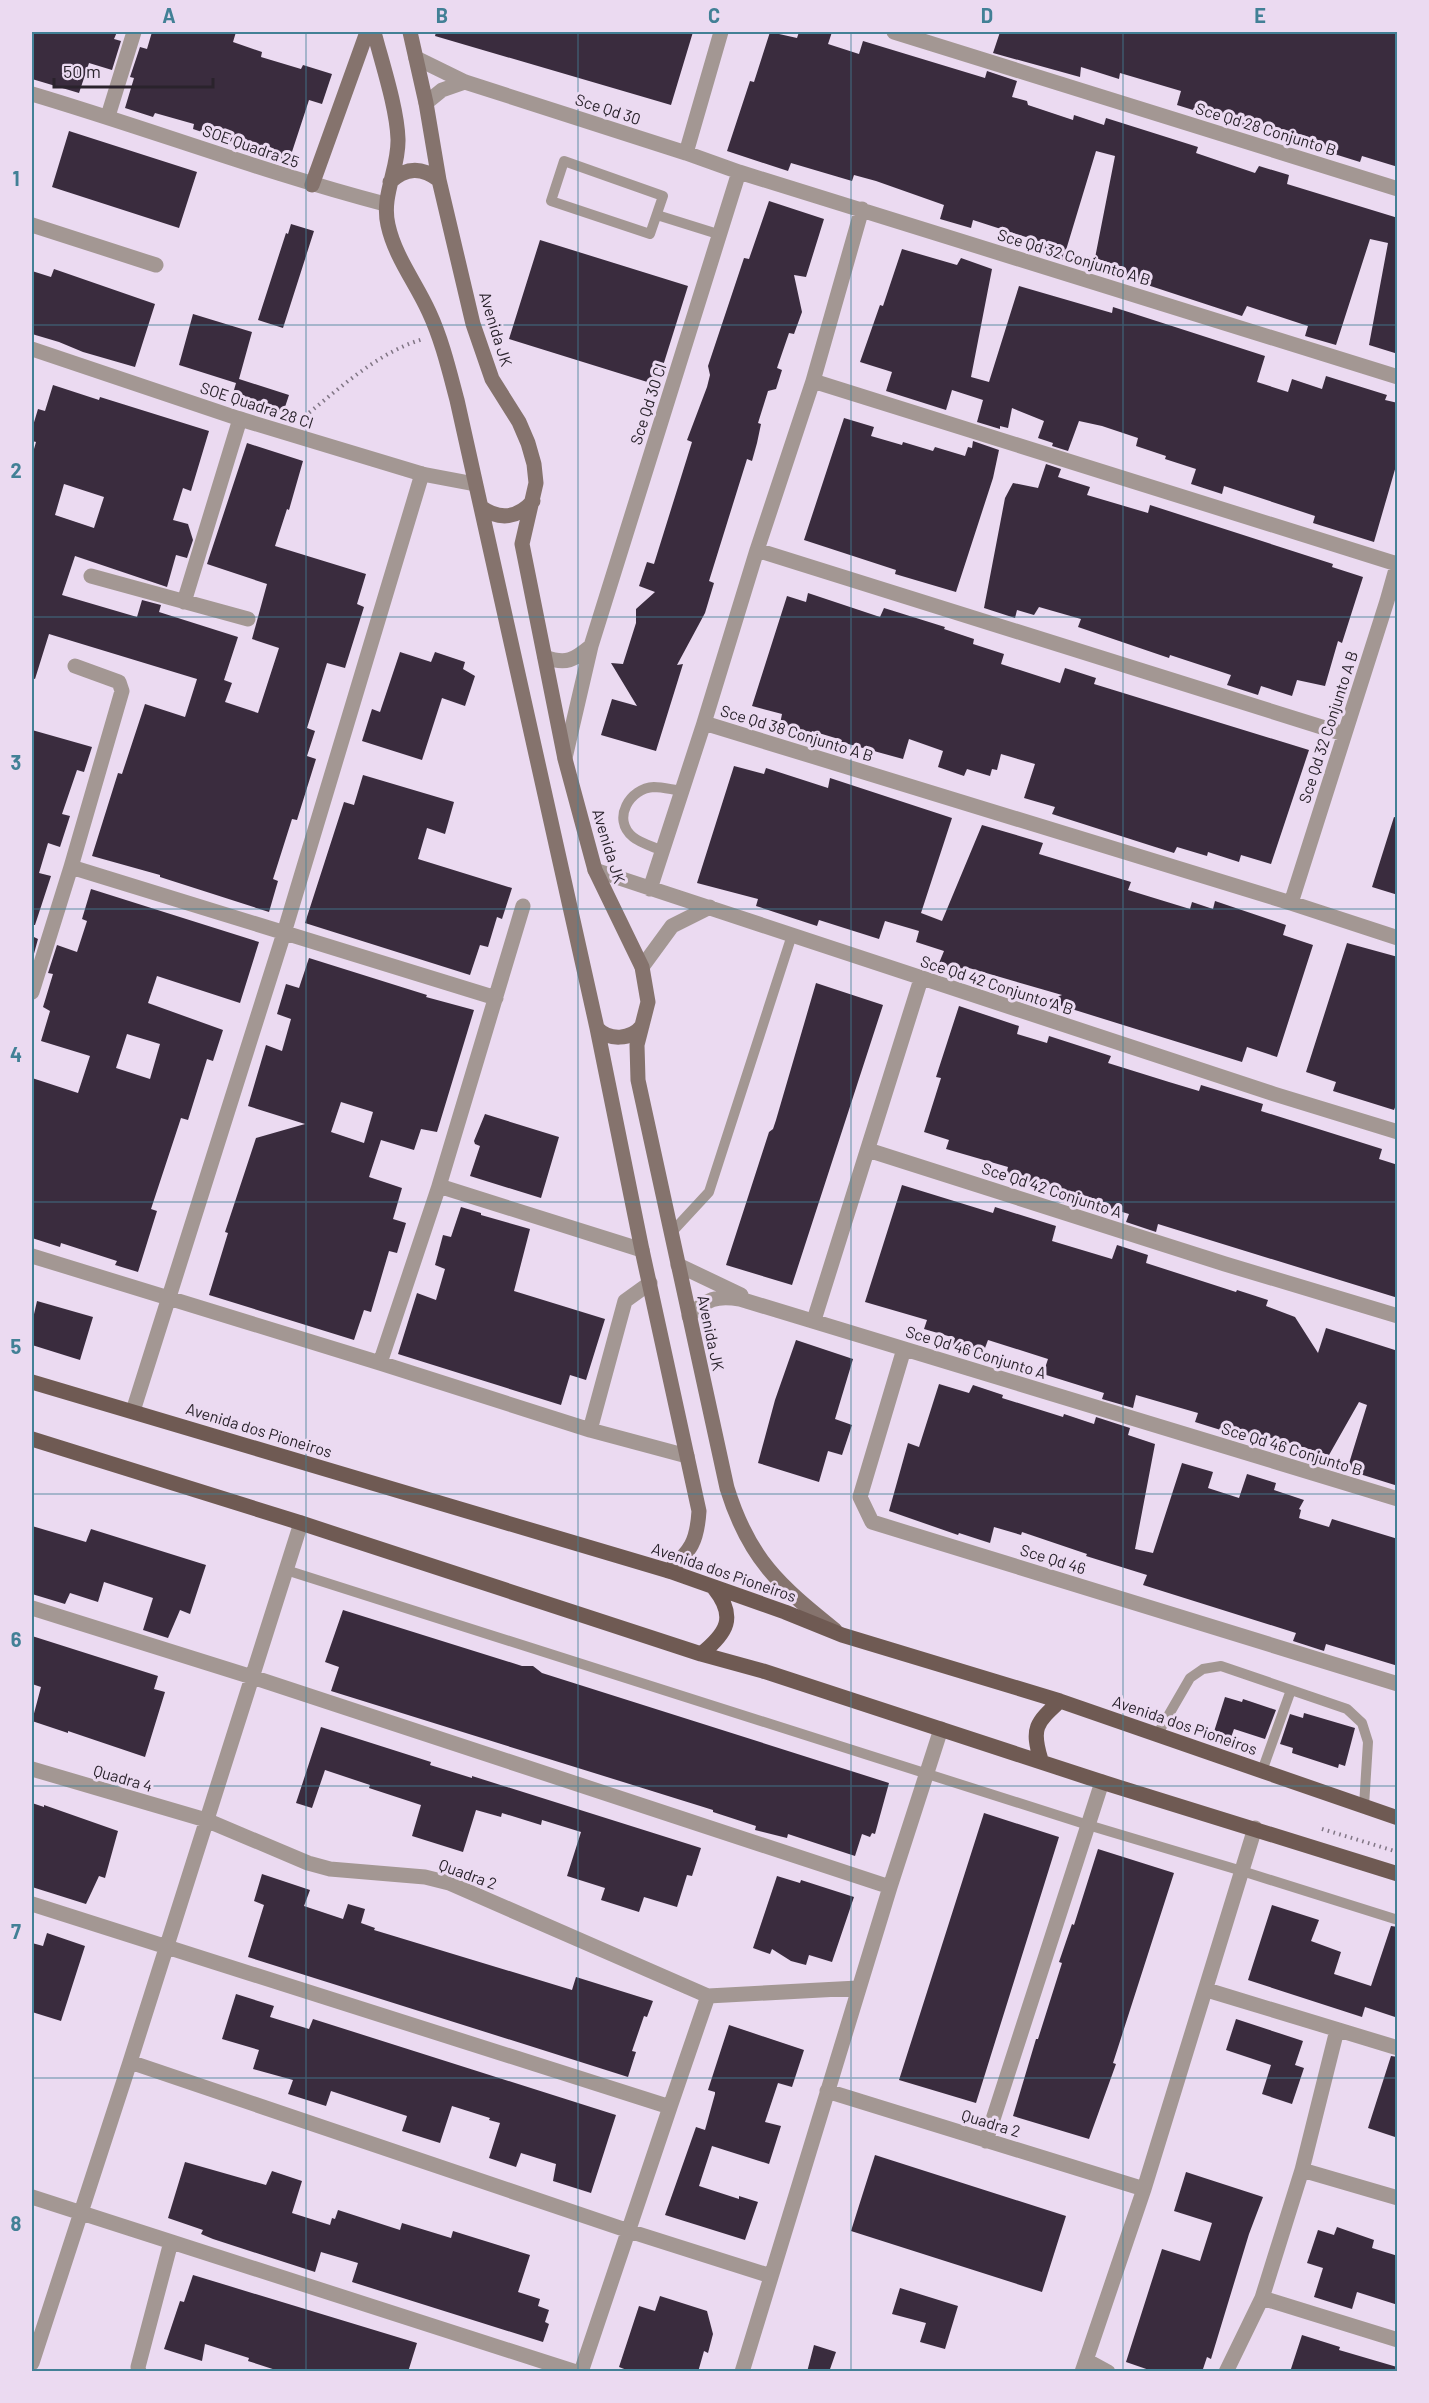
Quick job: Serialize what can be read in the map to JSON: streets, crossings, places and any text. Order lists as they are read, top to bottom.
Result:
{
  "streets": {
    "main road": ["Avenida JK", "Avenida dos Pioneiros"],
    "street": [
      "Sce Qd 30",
      "Sce Qd 28 Conjunto B",
      "SOE Quadra 25",
      "Sce Qd 32 Conjunto A B",
      "Sce Qd 30 Cl",
      "SOE Quadra 28 CI",
      "Sce Qd 38 Conjunto A B",
      "Sce Qd 42 Conjunto A B",
      "Sce Qd 42 Conjunto A",
      "Sce Qd 46 Conjunto A",
      "Sce Qd 46 Conjunto B",
      "Sce Qd 46",
      "Quadra 4",
      "Quadra 2"
    ]
  },
  "crossings": [
    ["Sce Qd 30", "Sce Qd 32 Conjunto A B"],
    ["Sce Qd 30", "Avenida JK"],
    ["Sce Qd 30", "Sce Qd 30 Cl"],
    ["Sce Qd 32 Conjunto A B", "Sce Qd 30 Cl"],
    ["Sce Qd 32 Conjunto A B", "Sce Qd 38 Conjunto A B"],
    ["Avenida JK", "Sce Qd 30 Cl"],
    ["Avenida JK", "Sce Qd 42 Conjunto A B"],
    ["Avenida JK", "Sce Qd 46 Conjunto A"],
    ["Avenida JK", "Avenida dos Pioneiros"],
    ["Sce Qd 46 Conjunto A", "Sce Qd 46 Conjunto B"],
    ["Sce Qd 46 Conjunto A", "Sce Qd 46"],
    ["Quadra 4", "Quadra 2"]
  ],
  "scale_bar": "50 m",
  "grid": {
    "columns": [
      "A",
      "B",
      "C",
      "D",
      "E"
    ],
    "rows": [
      "1",
      "2",
      "3",
      "4",
      "5",
      "6",
      "7",
      "8"
    ]
  }
}
